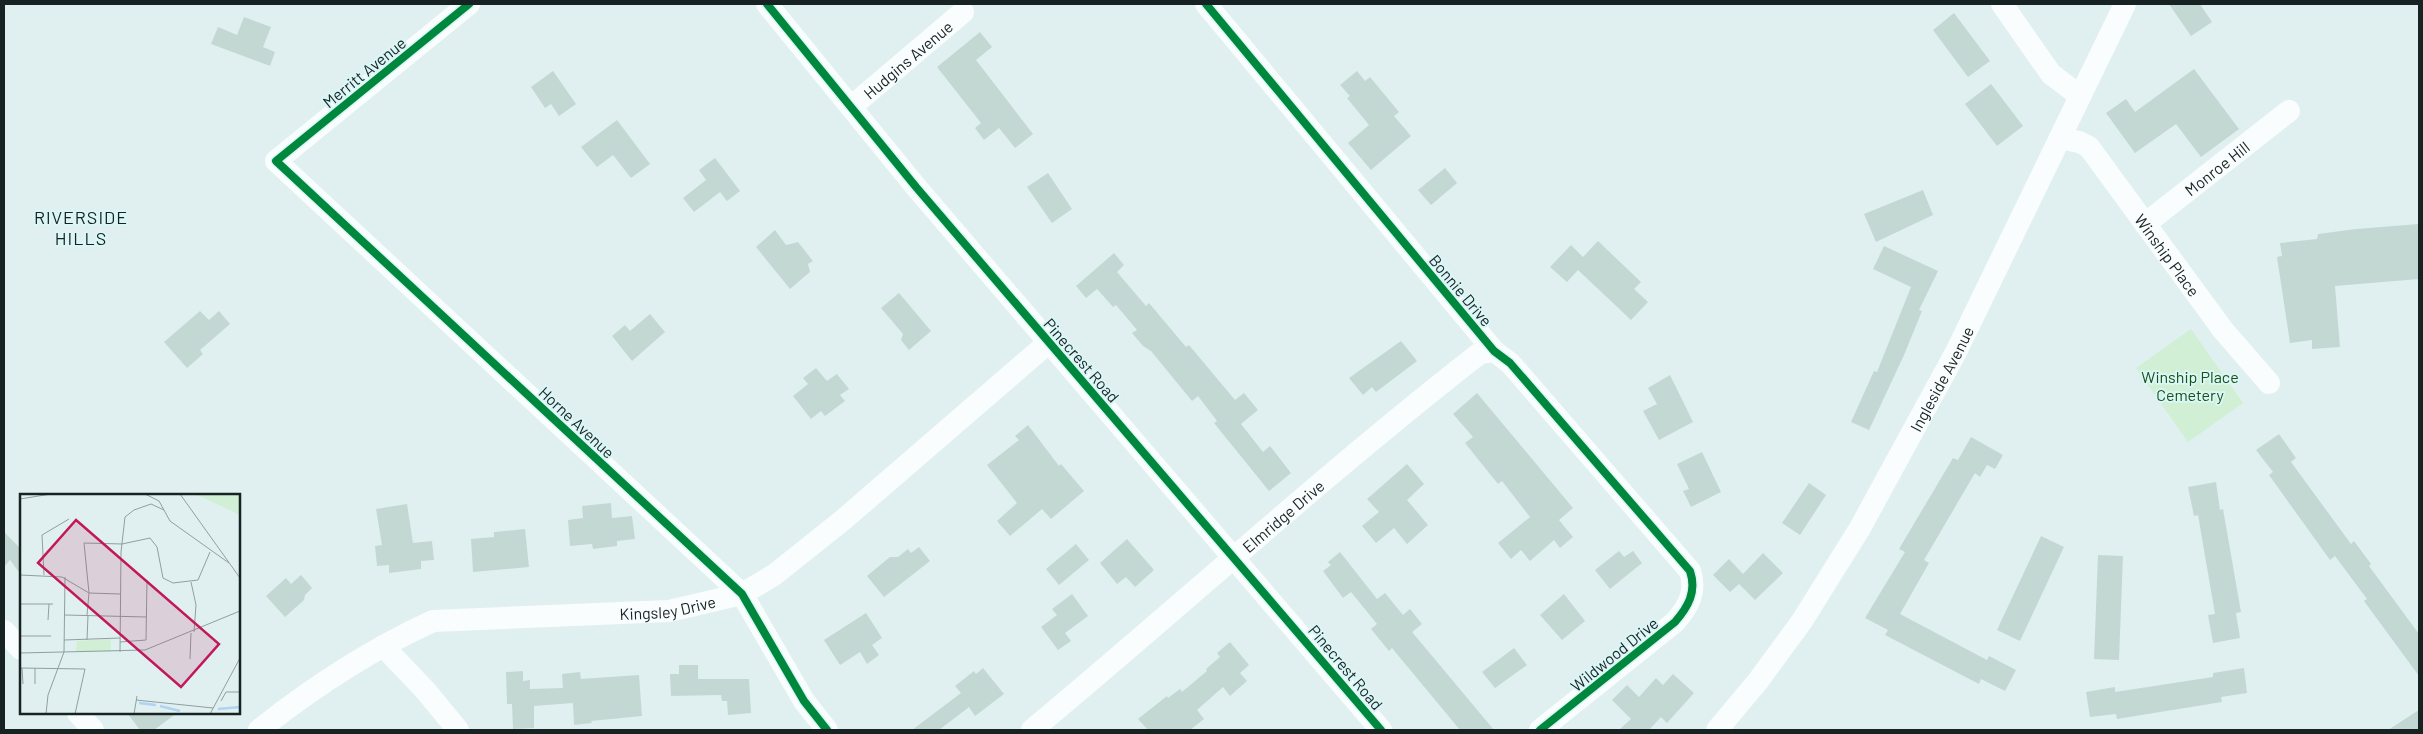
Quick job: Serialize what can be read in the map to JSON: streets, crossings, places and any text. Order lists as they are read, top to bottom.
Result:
{
  "streets": {
    "street": [
      "Hudgins Avenue",
      "Merritt Avenue",
      "Monroe Hill",
      "Winship Place",
      "Bonnie Drive",
      "Pinecrest Road",
      "Ingleside Avenue",
      "Horne Avenue",
      "Elmridge Drive",
      "Kingsley Drive",
      "Wildwood Drive"
    ]
  },
  "crossings": [
    ["Hudgins Avenue", "Pinecrest Road"],
    ["Merritt Avenue", "Horne Avenue"],
    ["Monroe Hill", "Winship Place"],
    ["Winship Place", "Ingleside Avenue"],
    ["Bonnie Drive", "Elmridge Drive"],
    ["Bonnie Drive", "Wildwood Drive"],
    ["Pinecrest Road", "Elmridge Drive"],
    ["Pinecrest Road", "Kingsley Drive"],
    ["Horne Avenue", "Kingsley Drive"]
  ],
  "districts": ["RIVERSIDE HILLS"],
  "parks": ["Winship Place Cemetery"]
}
